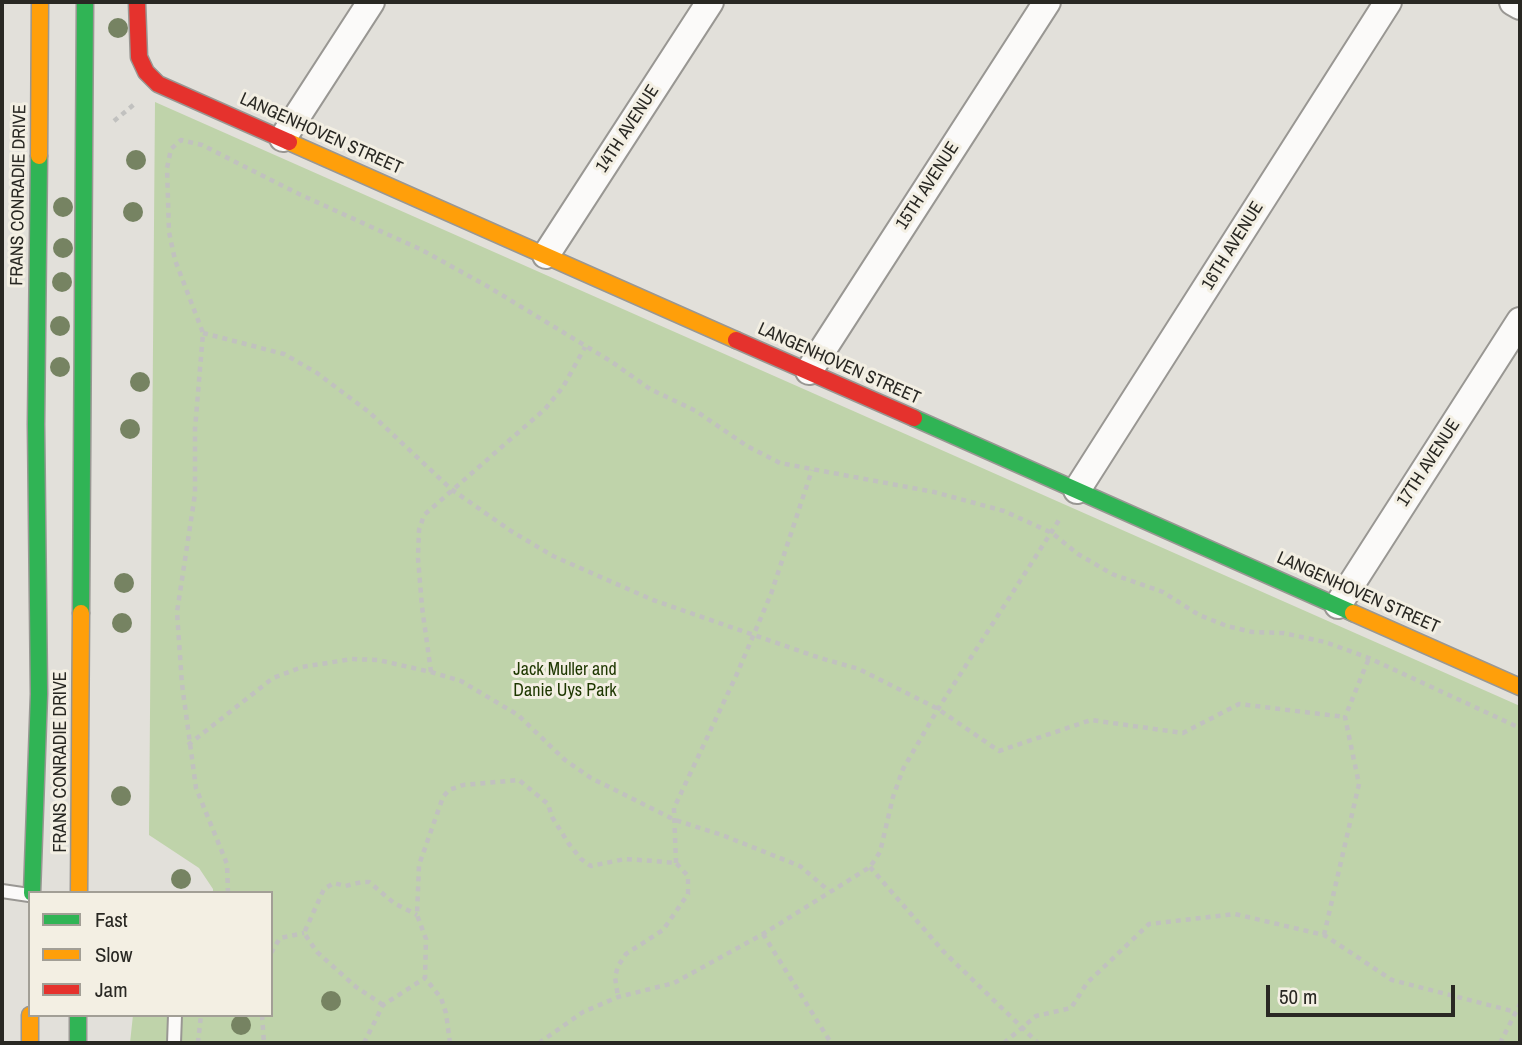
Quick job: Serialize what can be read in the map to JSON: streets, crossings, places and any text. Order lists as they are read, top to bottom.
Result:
{
  "streets": {
    "main road": ["LANGENHOVEN STREET", "FRANS CONRADIE DRIVE"],
    "street": [
      "14TH AVENUE",
      "15TH AVENUE",
      "16TH AVENUE",
      "17TH AVENUE"
    ]
  },
  "crossings": [
    ["14TH AVENUE", "LANGENHOVEN STREET"],
    ["LANGENHOVEN STREET", "15TH AVENUE"],
    ["LANGENHOVEN STREET", "16TH AVENUE"],
    ["LANGENHOVEN STREET", "17TH AVENUE"]
  ],
  "parks": ["Jack Muller and Danie Uys Park"],
  "legend": ["Fast", "Slow", "Jam"],
  "scale_bar": "50 m"
}
